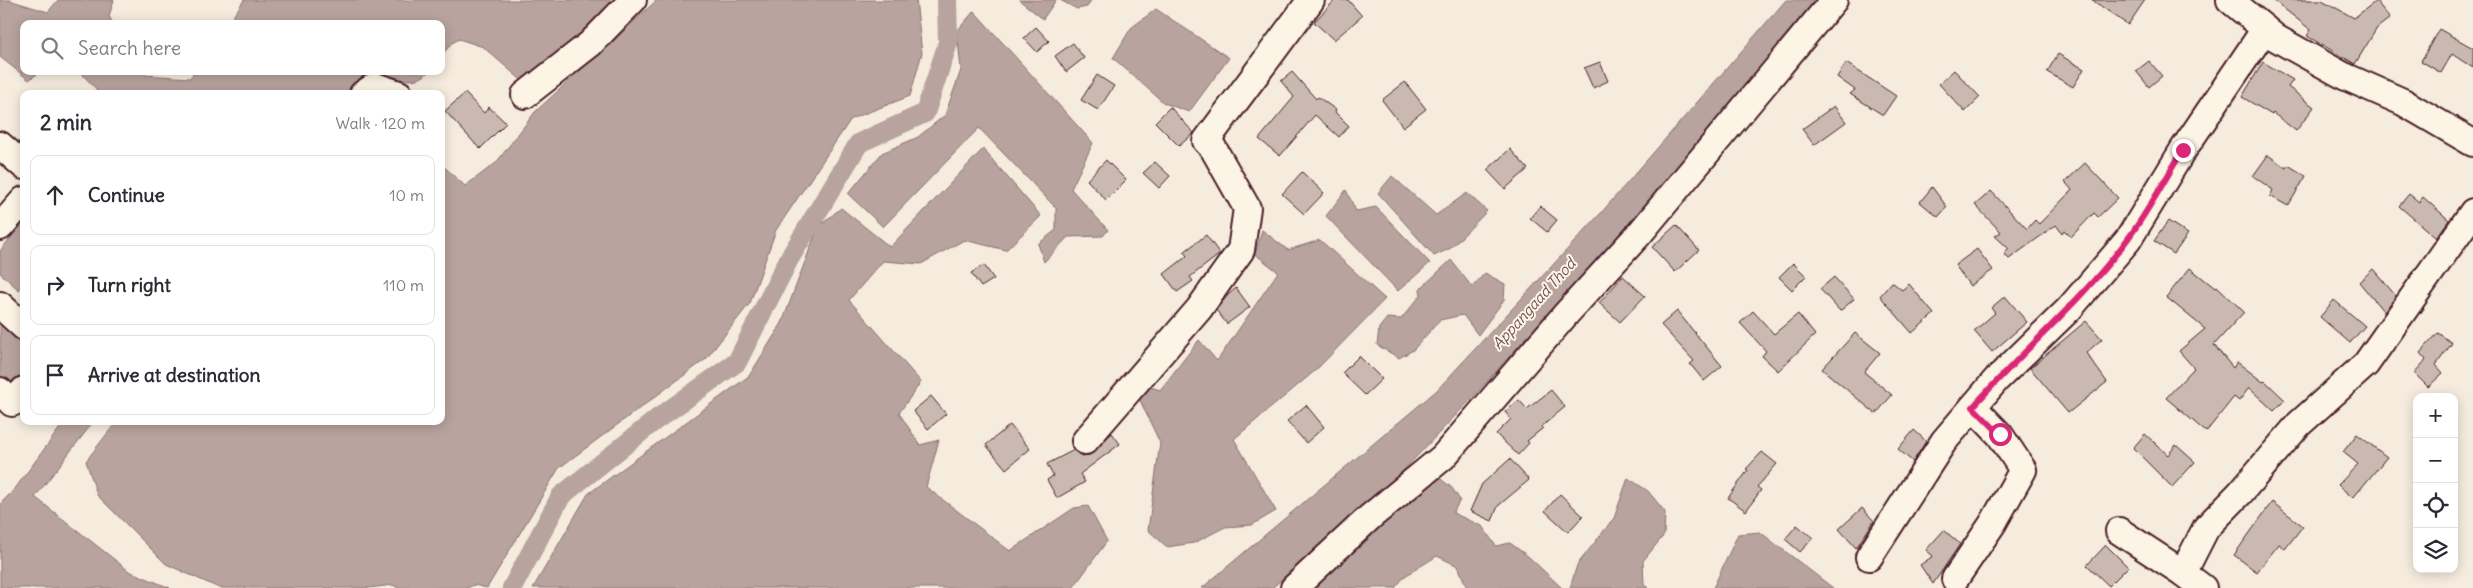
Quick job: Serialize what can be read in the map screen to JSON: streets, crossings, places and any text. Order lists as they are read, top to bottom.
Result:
{
  "water": ["Appangaad Thod"],
  "page": {
    "search": "Search here",
    "heading": ["2 min", "Walk · 120 m"],
    "list": [
      ["Continue", "10 m"],
      ["Turn right", "110 m"],
      "Arrive at destination"
    ],
    "map_buttons": ["+", "−"]
  }
}
